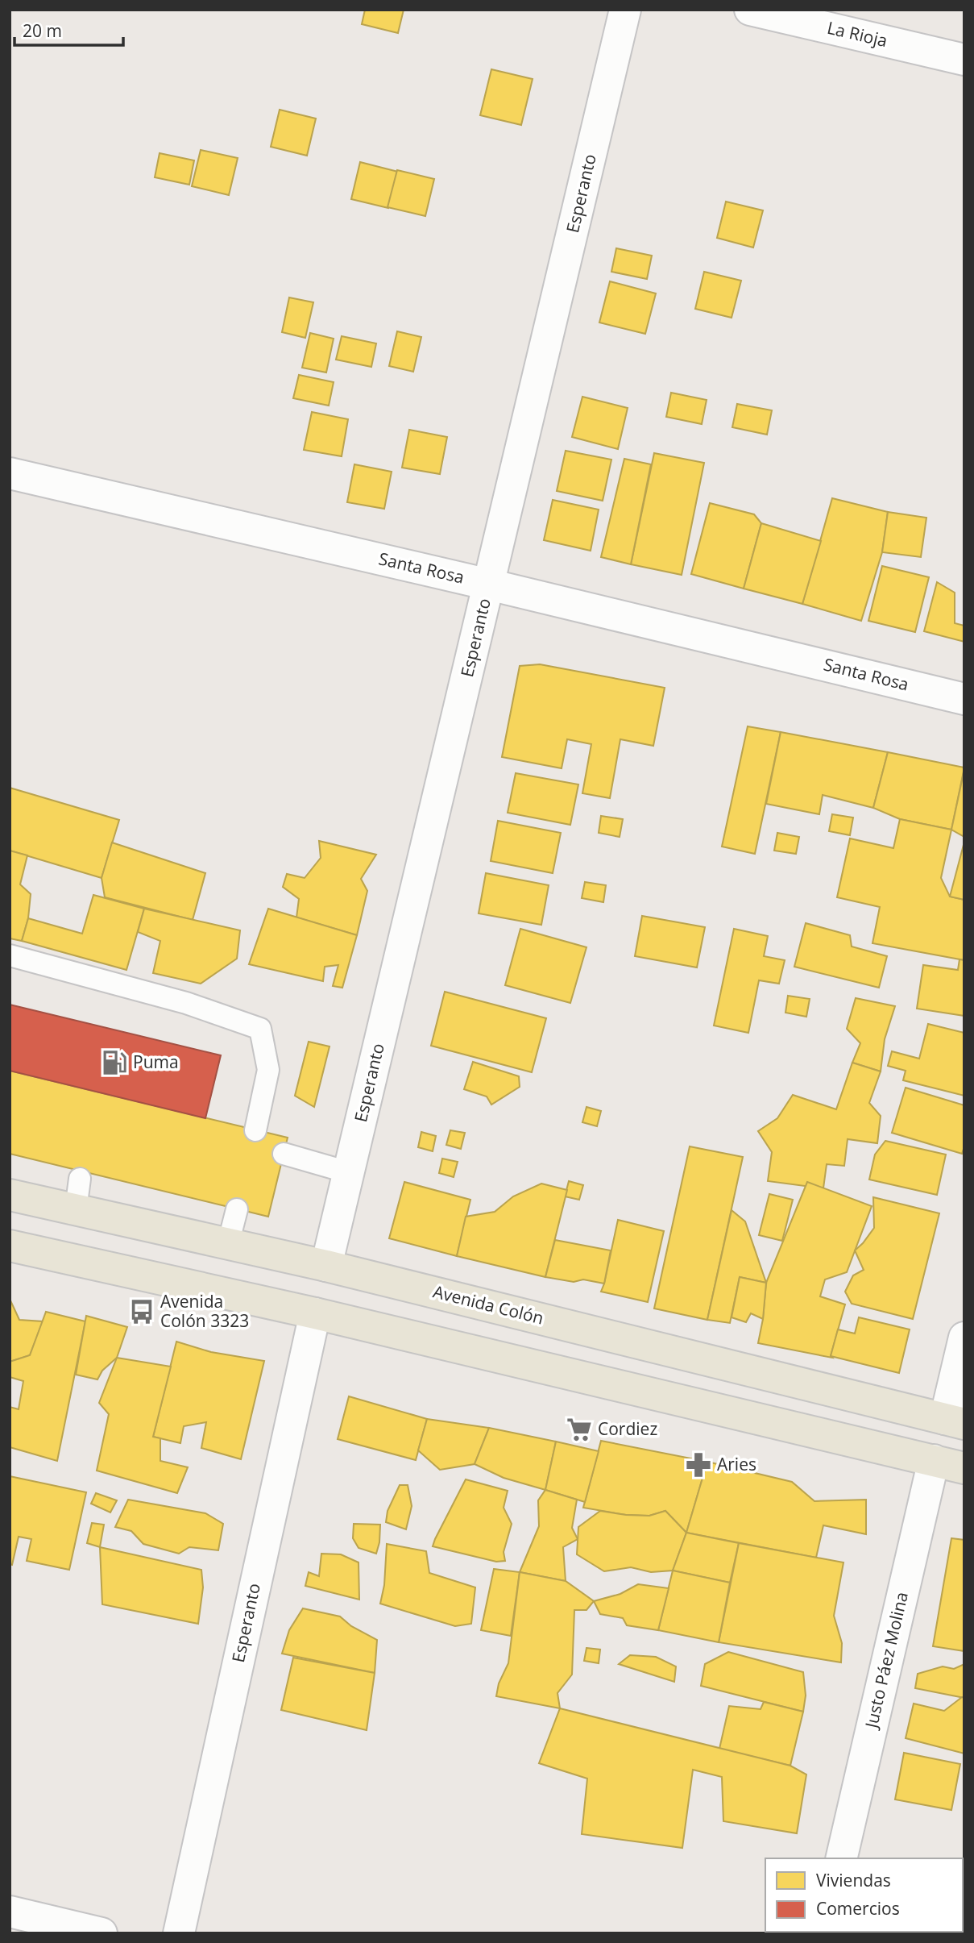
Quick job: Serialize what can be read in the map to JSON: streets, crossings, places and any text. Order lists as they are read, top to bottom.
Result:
{
  "streets": {
    "main road": ["Avenida Colón"],
    "street": [
      "La Rioja",
      "Esperanto",
      "Santa Rosa",
      "Justo Páez Molina"
    ]
  },
  "crossings": [
    ["Esperanto", "Santa Rosa"],
    ["Esperanto", "Avenida Colón"]
  ],
  "places": {
    "fuel station": ["Puma"],
    "bus stop": ["Avenida Colón 3323"],
    "supermarket": ["Cordiez"],
    "pharmacy": ["Aries"]
  },
  "legend": ["Viviendas", "Comercios"],
  "scale_bar": "20 m"
}
